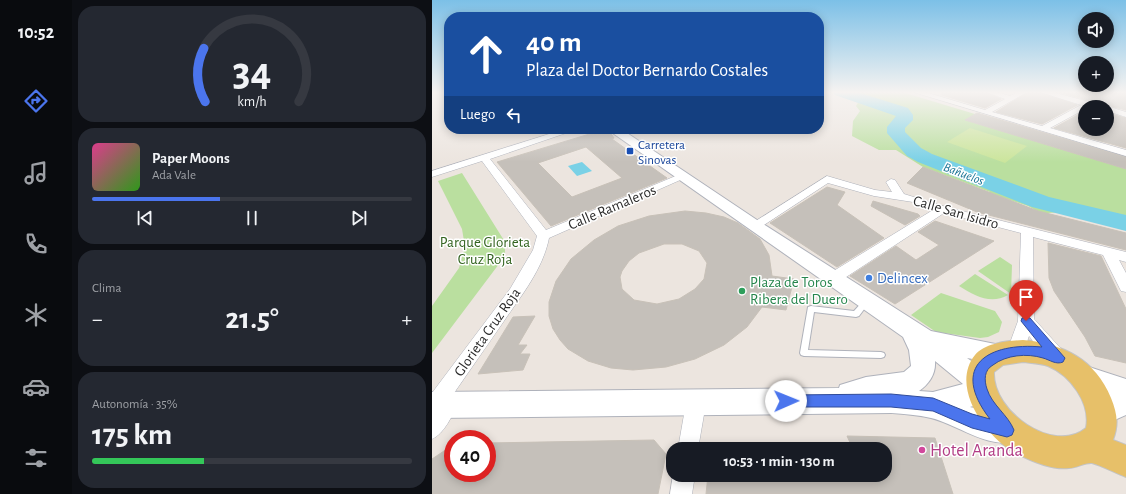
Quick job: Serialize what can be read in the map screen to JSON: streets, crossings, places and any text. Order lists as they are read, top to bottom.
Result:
{
  "streets": {
    "street": ["Calle Ramaleros", "Calle San Isidro", "Glorieta Cruz Roja"]
  },
  "crossings": [
    ["Calle Ramaleros", "Glorieta Cruz Roja"]
  ],
  "water": ["Bañuelos"],
  "parks": ["Parque Glorieta Cruz Roja"],
  "places": {
    "transit": ["Carretera Sinovas"],
    "other": ["Delincex", "Plaza de Toros Ribera del Duero", "Hotel Aranda"]
  },
  "page": {
    "tabs": "10:52",
    "map_buttons": ["+", "−"],
    "turn": ["40 m", "Plaza del Doctor Bernardo Costales"],
    "then": "Luego",
    "song": ["Paper Moons", "Ada Vale"],
    "tile": [
      "Clima",
      ["Autonomía · 35%", "175 km"]
    ],
    "heat": ["−", "21.5°", "+"],
    "limit": "40",
    "trip": "10:53 · 1 min · 130 m",
    "gauge": ["34", "km/h"]
  }
}
